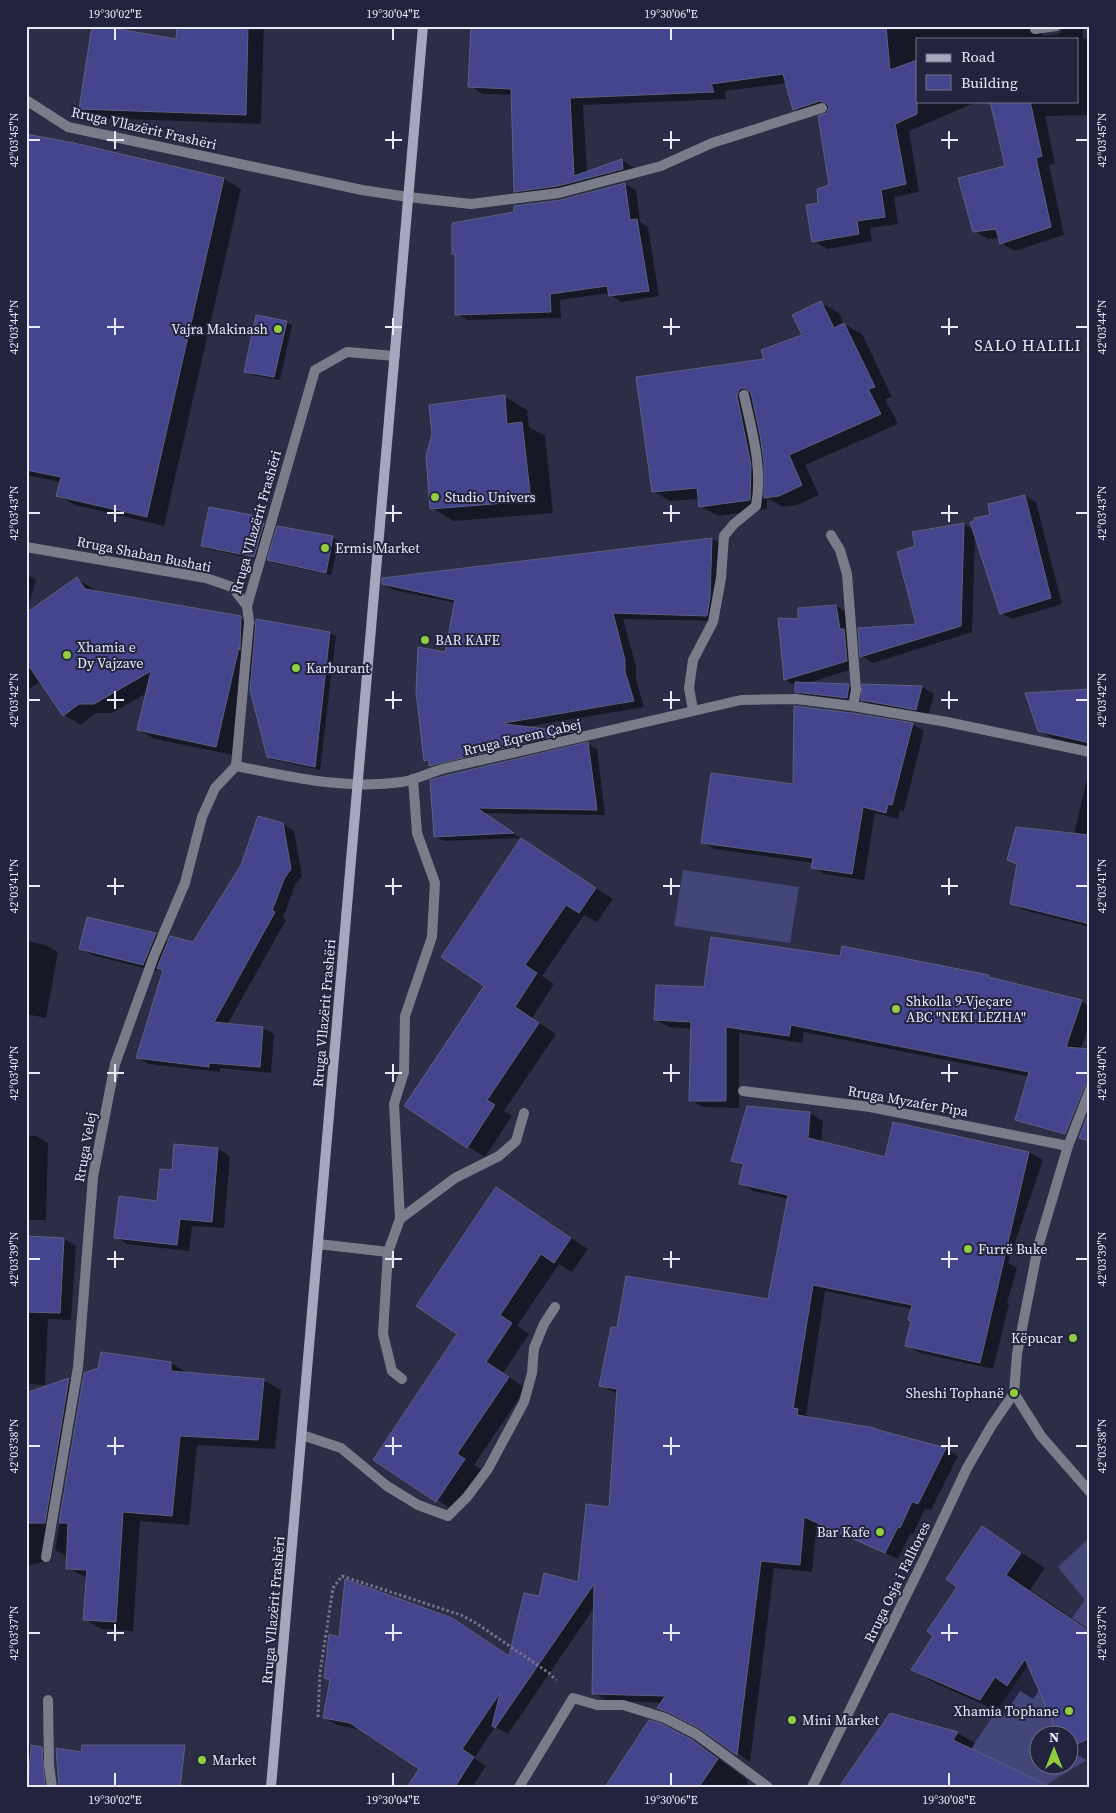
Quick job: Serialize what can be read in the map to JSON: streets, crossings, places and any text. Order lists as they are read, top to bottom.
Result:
{
  "streets": {
    "main road": ["Rruga Vllazërit Frashëri"],
    "street": [
      "Rruga Shaban Bushati",
      "Rruga Eqrem Çabej",
      "Rruga Myzafer Pipa",
      "Rruga Velej",
      "Rruga Osja i Falltores"
    ]
  },
  "crossings": [
    ["Rruga Vllazërit Frashëri", "Rruga Shaban Bushati"],
    ["Rruga Vllazërit Frashëri", "Rruga Eqrem Çabej"],
    ["Rruga Vllazërit Frashëri", "Rruga Velej"]
  ],
  "districts": ["SALO HALILI"],
  "places": [
    "Vajra Makinash",
    "Studio Univers",
    "Ermis Market",
    "BAR KAFE",
    "Xhamia e Dy Vajzave",
    "Karburant",
    "Shkolla 9-Vjeçare ABC \"NEKI LEZHA\"",
    "Furrë Buke",
    "Këpucar",
    "Sheshi Tophanë",
    "Bar Kafe",
    "Xhamia Tophane",
    "Mini Market",
    "Market"
  ],
  "legend": ["Road", "Building"],
  "north": "top",
  "coordinates": [
    "19°30'02\"E",
    "19°30'04\"E",
    "19°30'06\"E",
    "42°03'45\"N",
    "42°03'44\"N",
    "42°03'43\"N",
    "42°03'42\"N",
    "42°03'41\"N",
    "42°03'40\"N",
    "42°03'39\"N",
    "42°03'38\"N",
    "42°03'37\"N",
    "19°30'08\"E"
  ]
}
